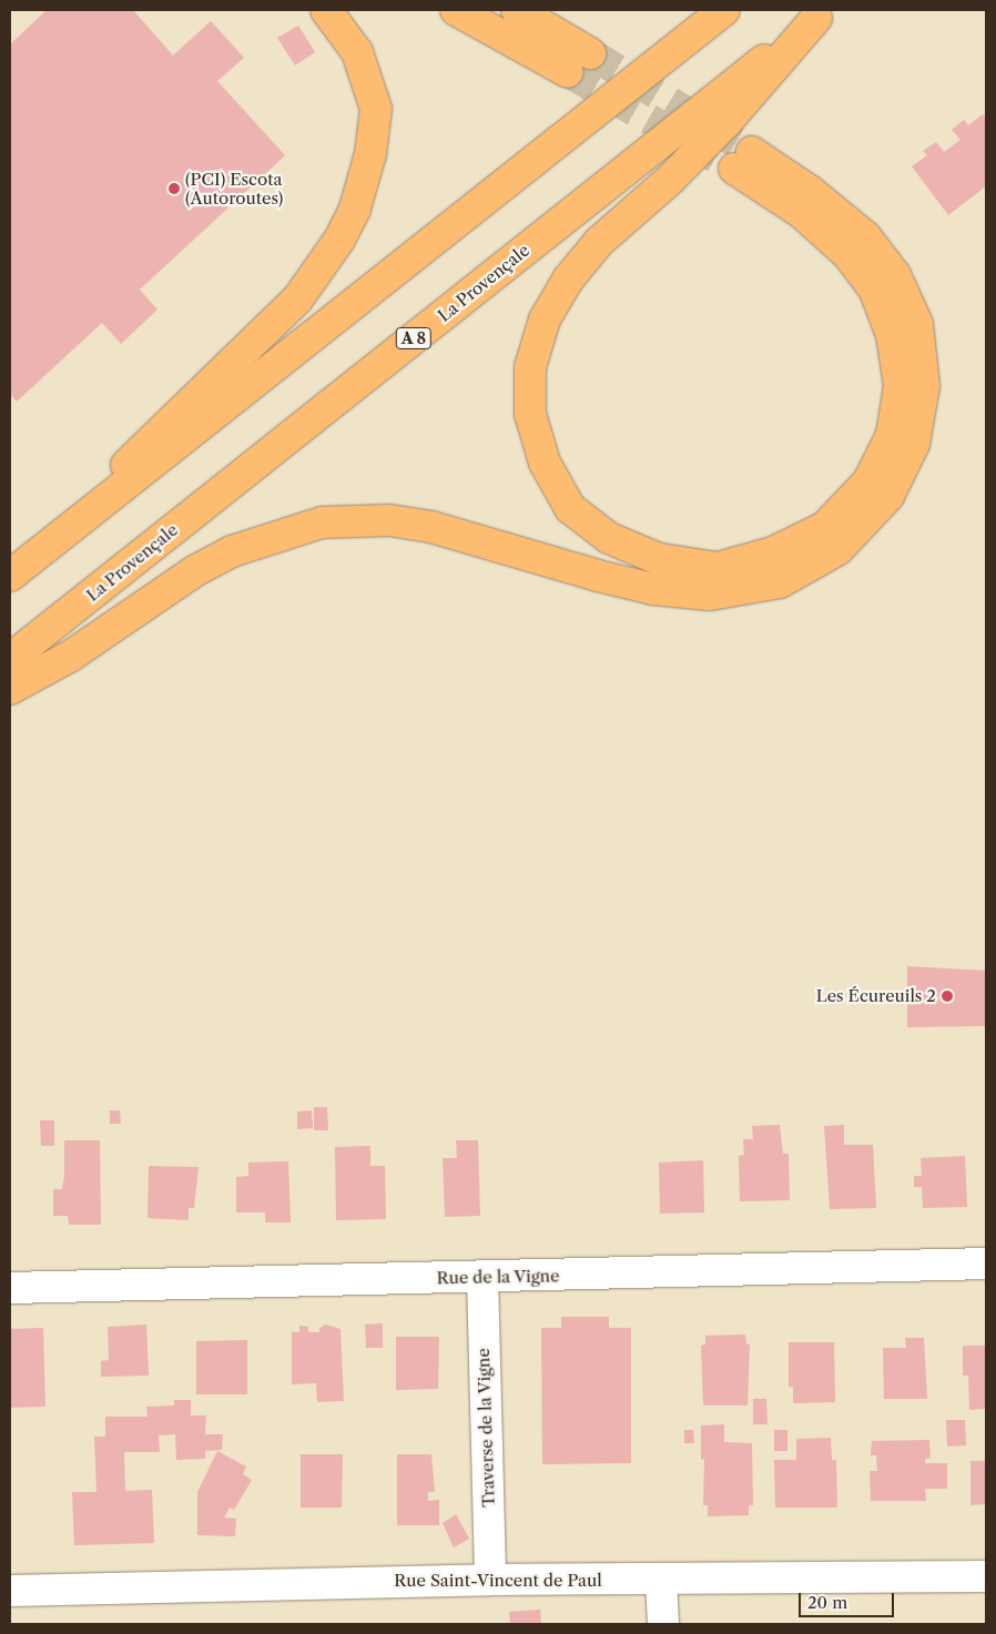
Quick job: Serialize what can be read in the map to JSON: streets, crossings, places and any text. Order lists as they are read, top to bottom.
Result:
{
  "streets": {
    "highway": ["La Provençale", "A 8"],
    "street": ["Rue de la Vigne", "Traverse de la Vigne", "Rue Saint-Vincent de Paul"]
  },
  "crossings": [
    ["Rue de la Vigne", "Traverse de la Vigne"],
    ["Traverse de la Vigne", "Rue Saint-Vincent de Paul"]
  ],
  "places": ["(PCI) Escota (Autoroutes)", "Les Écureuils 2"],
  "scale_bar": "20 m"
}
